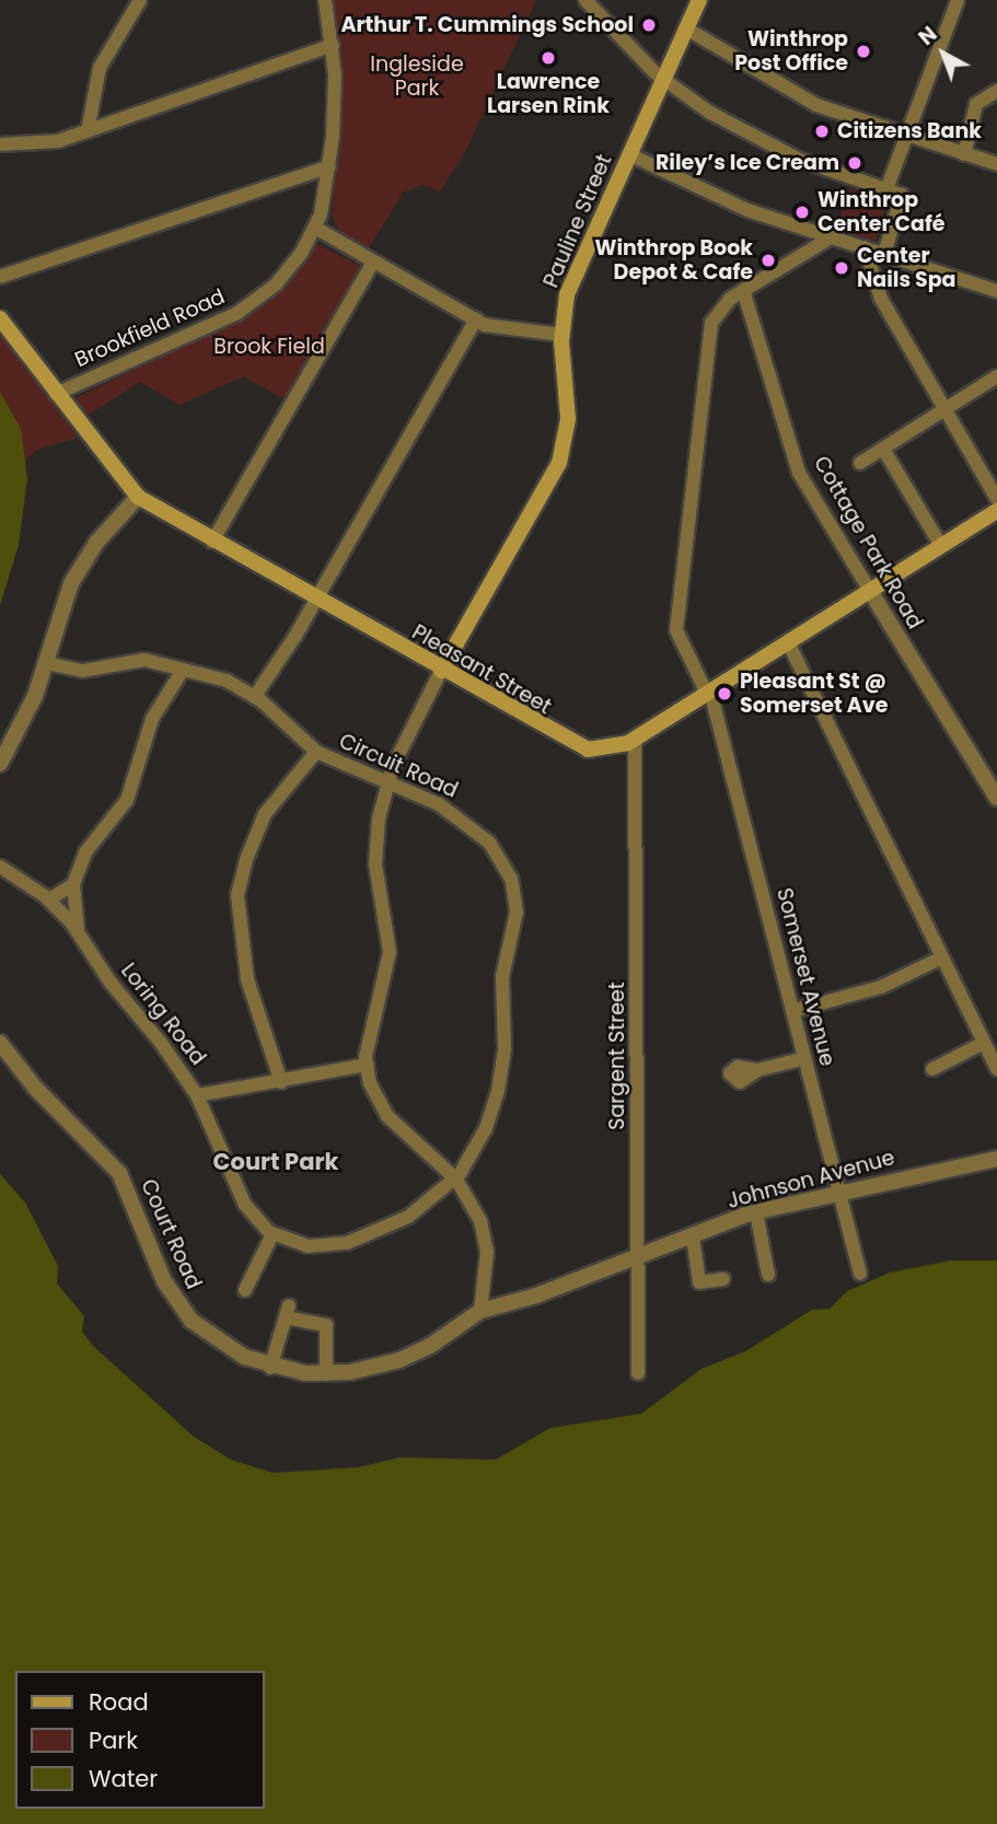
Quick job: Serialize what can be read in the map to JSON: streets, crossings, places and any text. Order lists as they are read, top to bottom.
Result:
{
  "streets": {
    "main road": ["Pauline Street", "Pleasant Street"],
    "street": [
      "Brookfield Road",
      "Cottage Park Road",
      "Circuit Road",
      "Somerset Avenue",
      "Loring Road",
      "Sargent Street",
      "Johnson Avenue",
      "Court Road"
    ]
  },
  "crossings": [
    ["Pauline Street", "Pleasant Street"],
    ["Brookfield Road", "Pleasant Street"],
    ["Cottage Park Road", "Pleasant Street"],
    ["Cottage Park Road", "Somerset Avenue"],
    ["Pleasant Street", "Somerset Avenue"],
    ["Pleasant Street", "Sargent Street"],
    ["Circuit Road", "Loring Road"],
    ["Somerset Avenue", "Johnson Avenue"],
    ["Sargent Street", "Johnson Avenue"],
    ["Sargent Street", "Court Road"],
    ["Johnson Avenue", "Court Road"]
  ],
  "districts": ["Court Park"],
  "parks": ["Ingleside Park", "Brook Field"],
  "places": [
    "Arthur T. Cummings School",
    "Winthrop Post Office",
    "Lawrence Larsen Rink",
    "Citizens Bank",
    "Riley’s Ice Cream",
    "Winthrop Center Café",
    "Winthrop Book Depot & Cafe",
    "Center Nails Spa",
    "Pleasant St @ Somerset Ave"
  ],
  "legend": ["Road", "Park", "Water"],
  "north": "top left"
}
